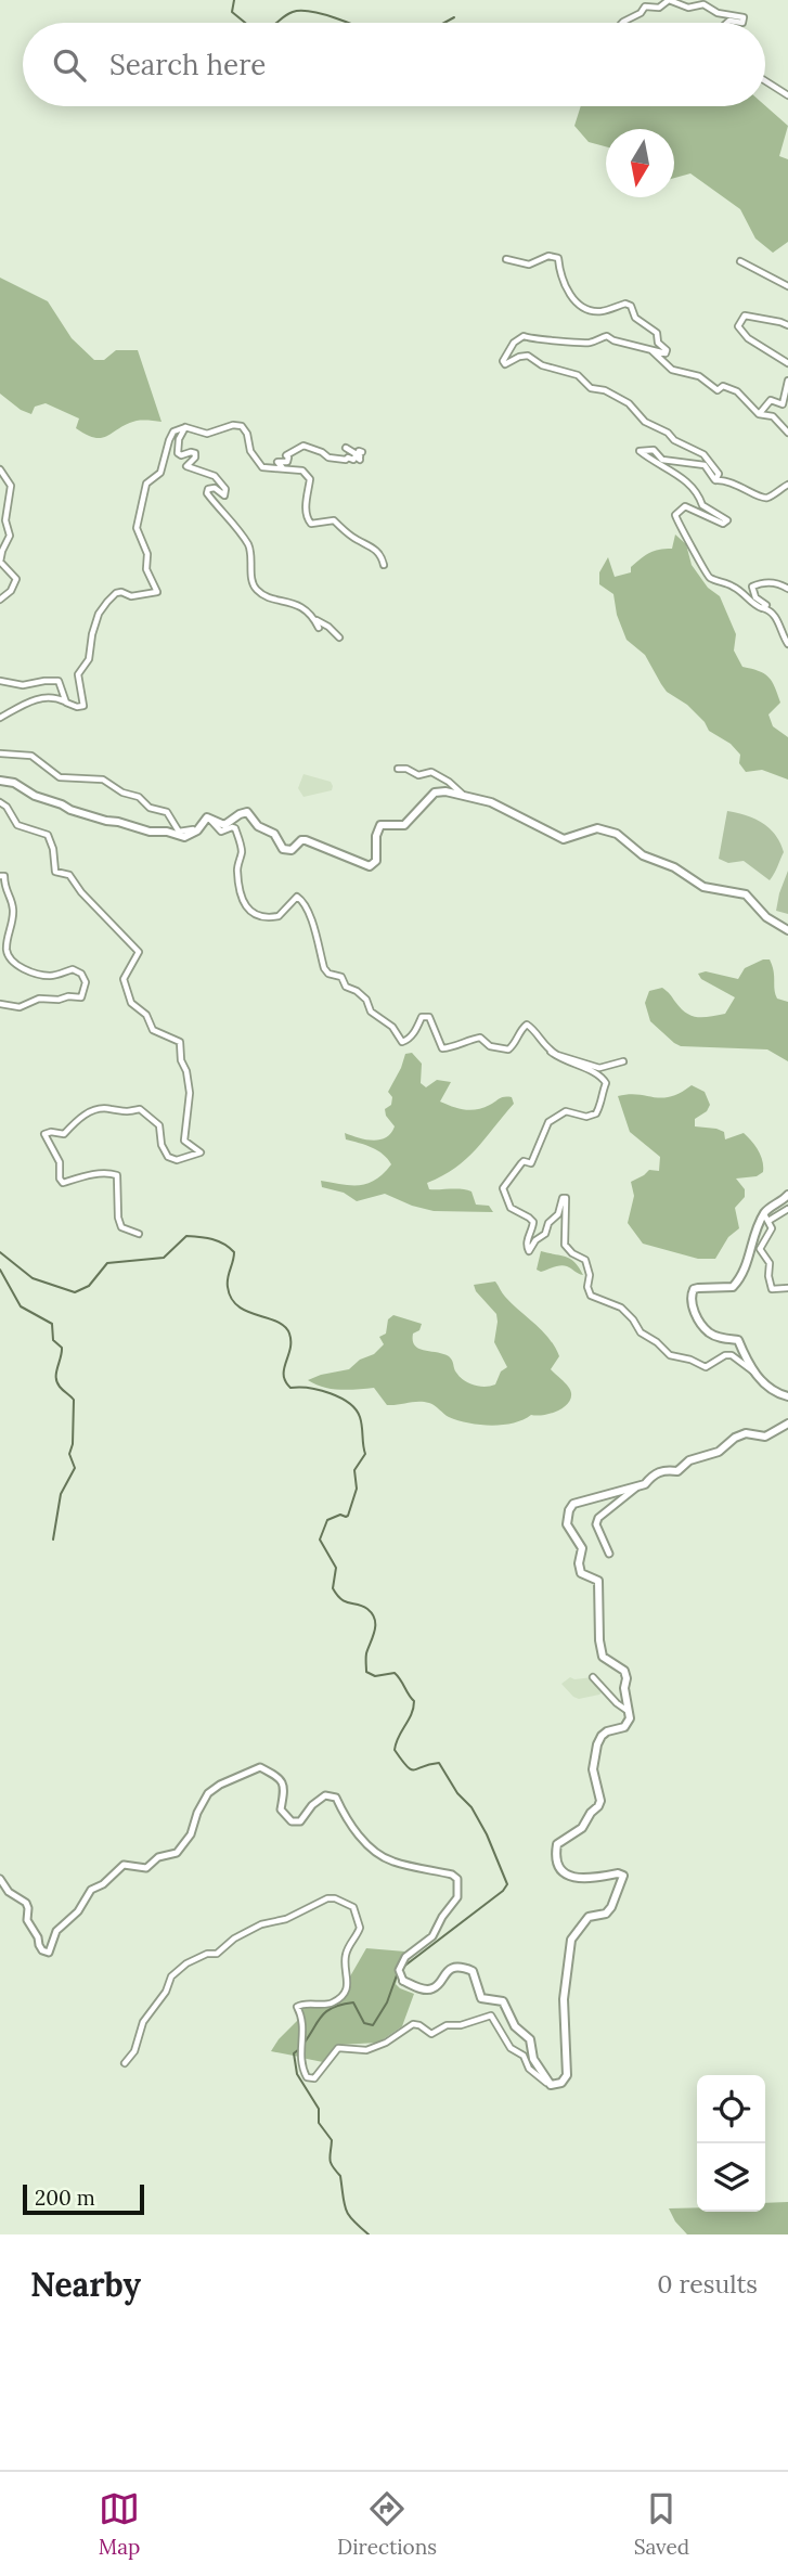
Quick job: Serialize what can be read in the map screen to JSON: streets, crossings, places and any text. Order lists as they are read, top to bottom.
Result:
{
  "scale_bar": "200 m",
  "north": "bottom",
  "page": {
    "search": "Search here",
    "scale": "200 m",
    "heading": ["Nearby", "0 results"],
    "nav": ["Map", "Directions", "Saved"]
  }
}
